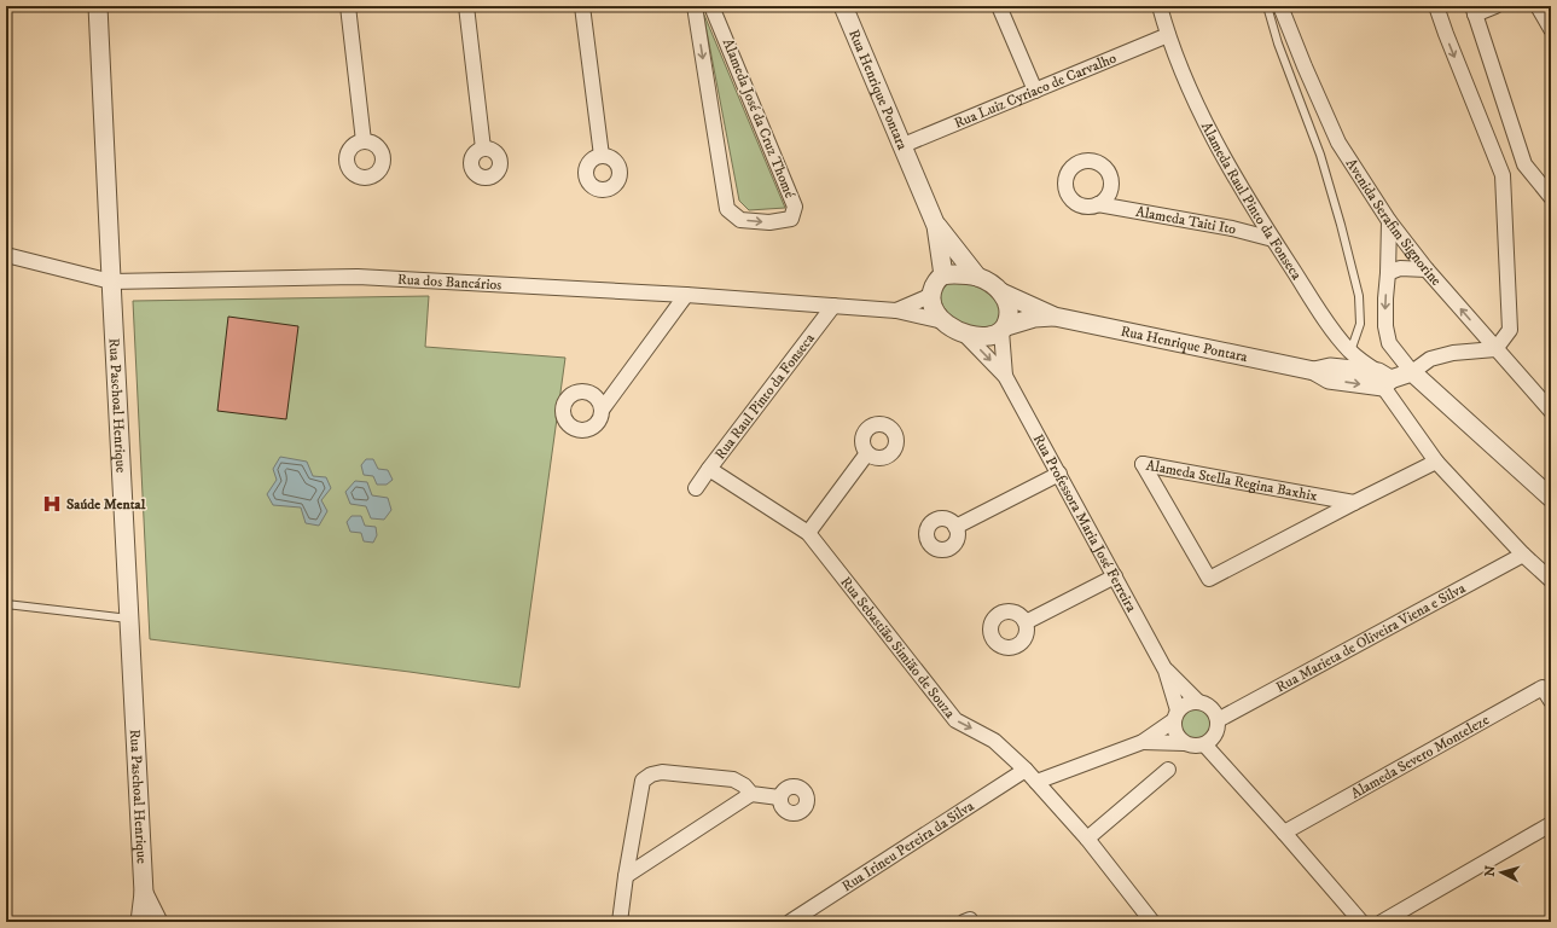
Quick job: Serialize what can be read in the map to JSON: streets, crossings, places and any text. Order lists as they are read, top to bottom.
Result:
{
  "streets": {
    "street": [
      "Rua Henrique Pontara",
      "Rua Luiz Cyriaco de Carvalho",
      "Alameda José da Cruz Thomé",
      "Alameda Raul Pinto da Fonseca",
      "Alameda Taiti Ito",
      "Avenida Serafim Signorine",
      "Rua dos Bancários",
      "Rua Raul Pinto da Fonseca",
      "Rua Paschoal Henrique",
      "Alameda Stella Regina Baxhix",
      "Rua Professora Maria José Ferreira",
      "Rua Marieta de Oliveira Viena e Silva",
      "Rua Sebastião Simião de Souza",
      "Alameda Severo Monteleze",
      "Rua Irineu Pereira da Silva"
    ]
  },
  "crossings": [
    ["Rua Henrique Pontara", "Rua Luiz Cyriaco de Carvalho"],
    ["Rua Henrique Pontara", "Alameda Raul Pinto da Fonseca"],
    ["Rua Henrique Pontara", "Rua dos Bancários"],
    ["Rua Henrique Pontara", "Rua Professora Maria José Ferreira"],
    ["Rua Luiz Cyriaco de Carvalho", "Alameda Raul Pinto da Fonseca"],
    ["Alameda Raul Pinto da Fonseca", "Alameda Taiti Ito"],
    ["Alameda Raul Pinto da Fonseca", "Alameda Stella Regina Baxhix"],
    ["Alameda Raul Pinto da Fonseca", "Rua Marieta de Oliveira Viena e Silva"],
    ["Rua dos Bancários", "Rua Raul Pinto da Fonseca"],
    ["Rua dos Bancários", "Rua Paschoal Henrique"],
    ["Rua dos Bancários", "Rua Professora Maria José Ferreira"],
    ["Rua Raul Pinto da Fonseca", "Rua Sebastião Simião de Souza"],
    ["Rua Professora Maria José Ferreira", "Rua Marieta de Oliveira Viena e Silva"],
    ["Rua Sebastião Simião de Souza", "Rua Irineu Pereira da Silva"]
  ],
  "one_way": ["Rua Sebastião Simião de Souza"],
  "places": {
    "hospital": ["Saúde Mental"]
  },
  "north": "left"
}
